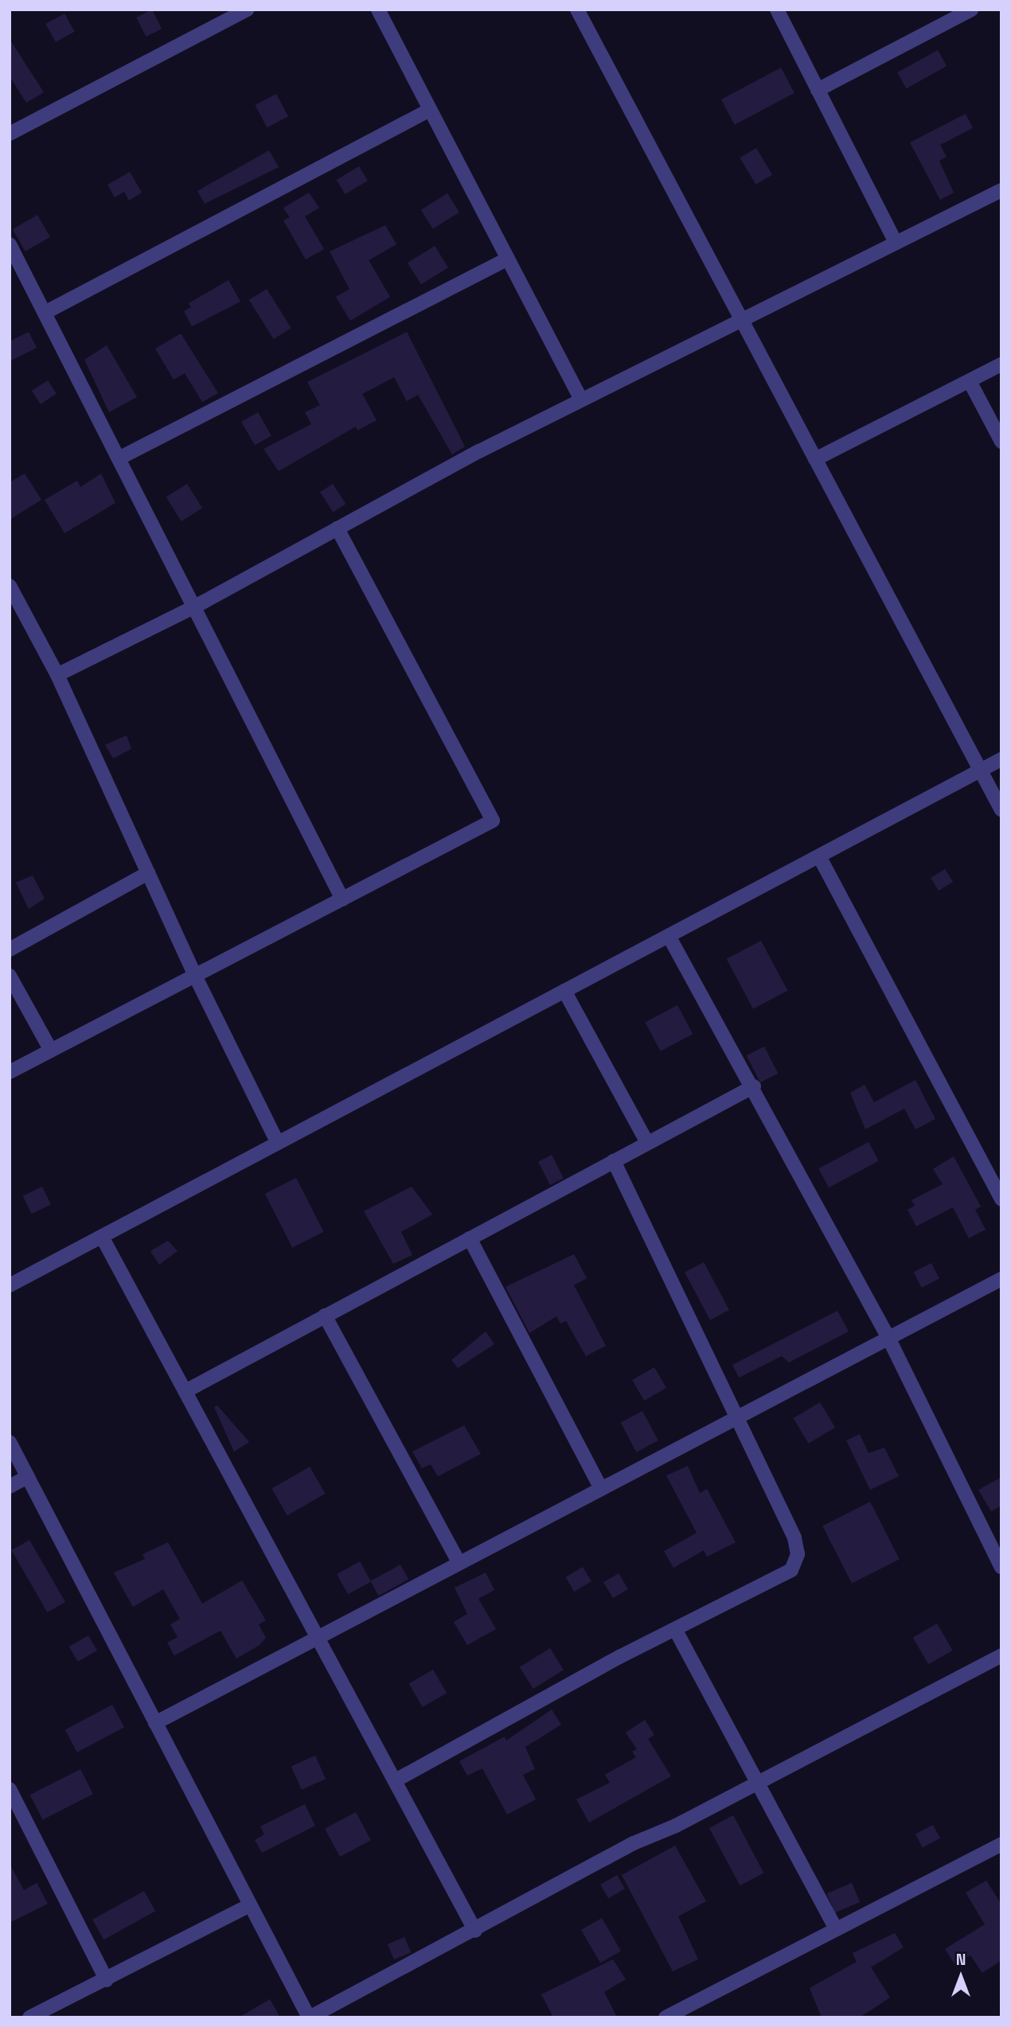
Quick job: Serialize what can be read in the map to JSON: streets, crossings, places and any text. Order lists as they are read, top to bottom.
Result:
{
  "north": "top"
}
